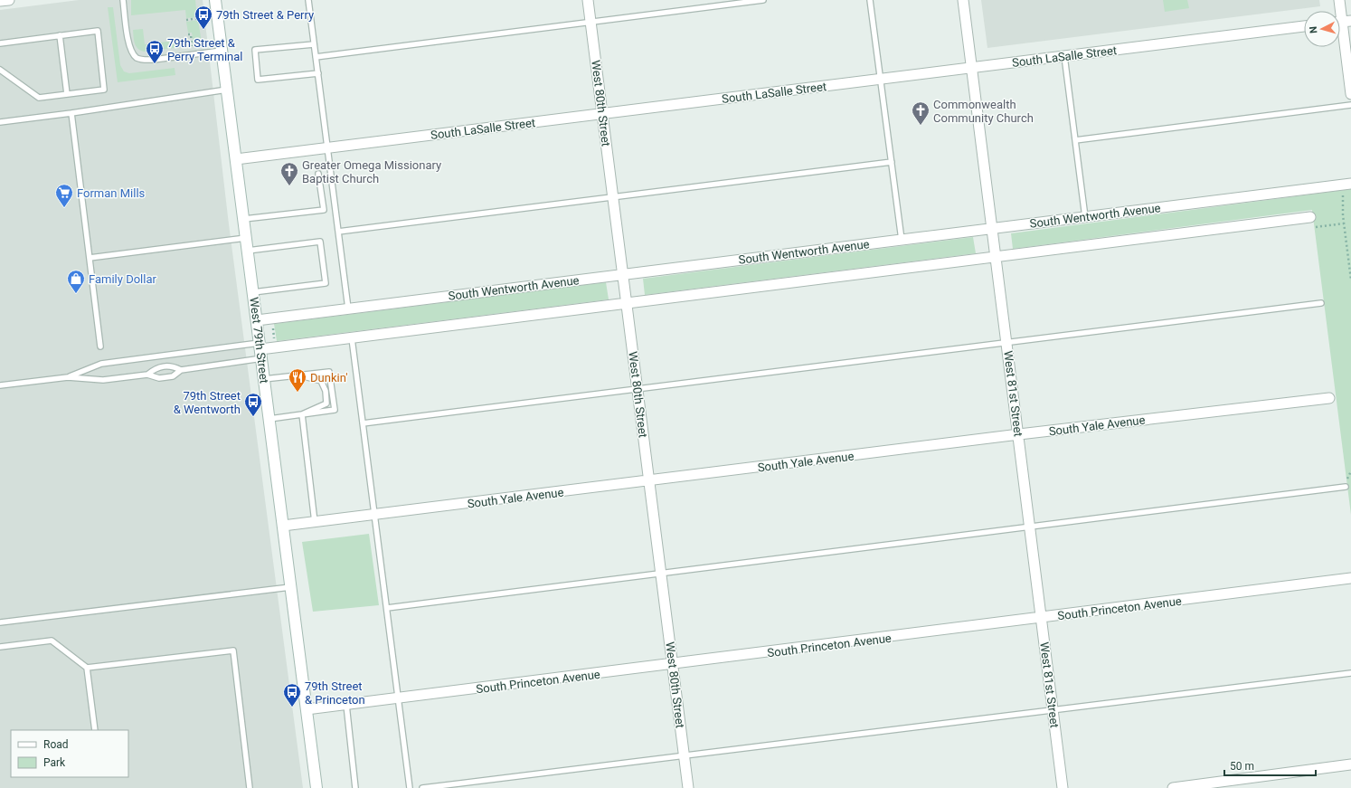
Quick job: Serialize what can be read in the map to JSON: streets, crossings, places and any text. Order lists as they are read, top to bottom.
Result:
{
  "streets": {
    "main road": ["West 79th Street"],
    "street": [
      "South LaSalle Street",
      "West 80th Street",
      "South Wentworth Avenue",
      "West 81st Street",
      "South Yale Avenue",
      "South Princeton Avenue"
    ]
  },
  "crossings": [
    ["South LaSalle Street", "West 80th Street"],
    ["South LaSalle Street", "West 79th Street"],
    ["South LaSalle Street", "West 81st Street"],
    ["West 80th Street", "South Wentworth Avenue"],
    ["West 80th Street", "South Yale Avenue"],
    ["West 80th Street", "South Princeton Avenue"],
    ["South Wentworth Avenue", "West 79th Street"],
    ["South Wentworth Avenue", "West 81st Street"],
    ["West 79th Street", "South Yale Avenue"],
    ["West 79th Street", "South Princeton Avenue"],
    ["West 81st Street", "South Yale Avenue"],
    ["West 81st Street", "South Princeton Avenue"]
  ],
  "places": {
    "bus stop": [
      "79th Street & Perry",
      "79th Street & Perry Terminal",
      "79th Street & Wentworth",
      "79th Street & Princeton"
    ],
    "church": ["Commonwealth Community Church", "Greater Omega Missionary Baptist Church"],
    "supermarket": ["Forman Mills"],
    "shop": ["Family Dollar"],
    "restaurant": ["Dunkin'"]
  },
  "legend": ["Road", "Park"],
  "scale_bar": "50 m",
  "north": "left"
}
